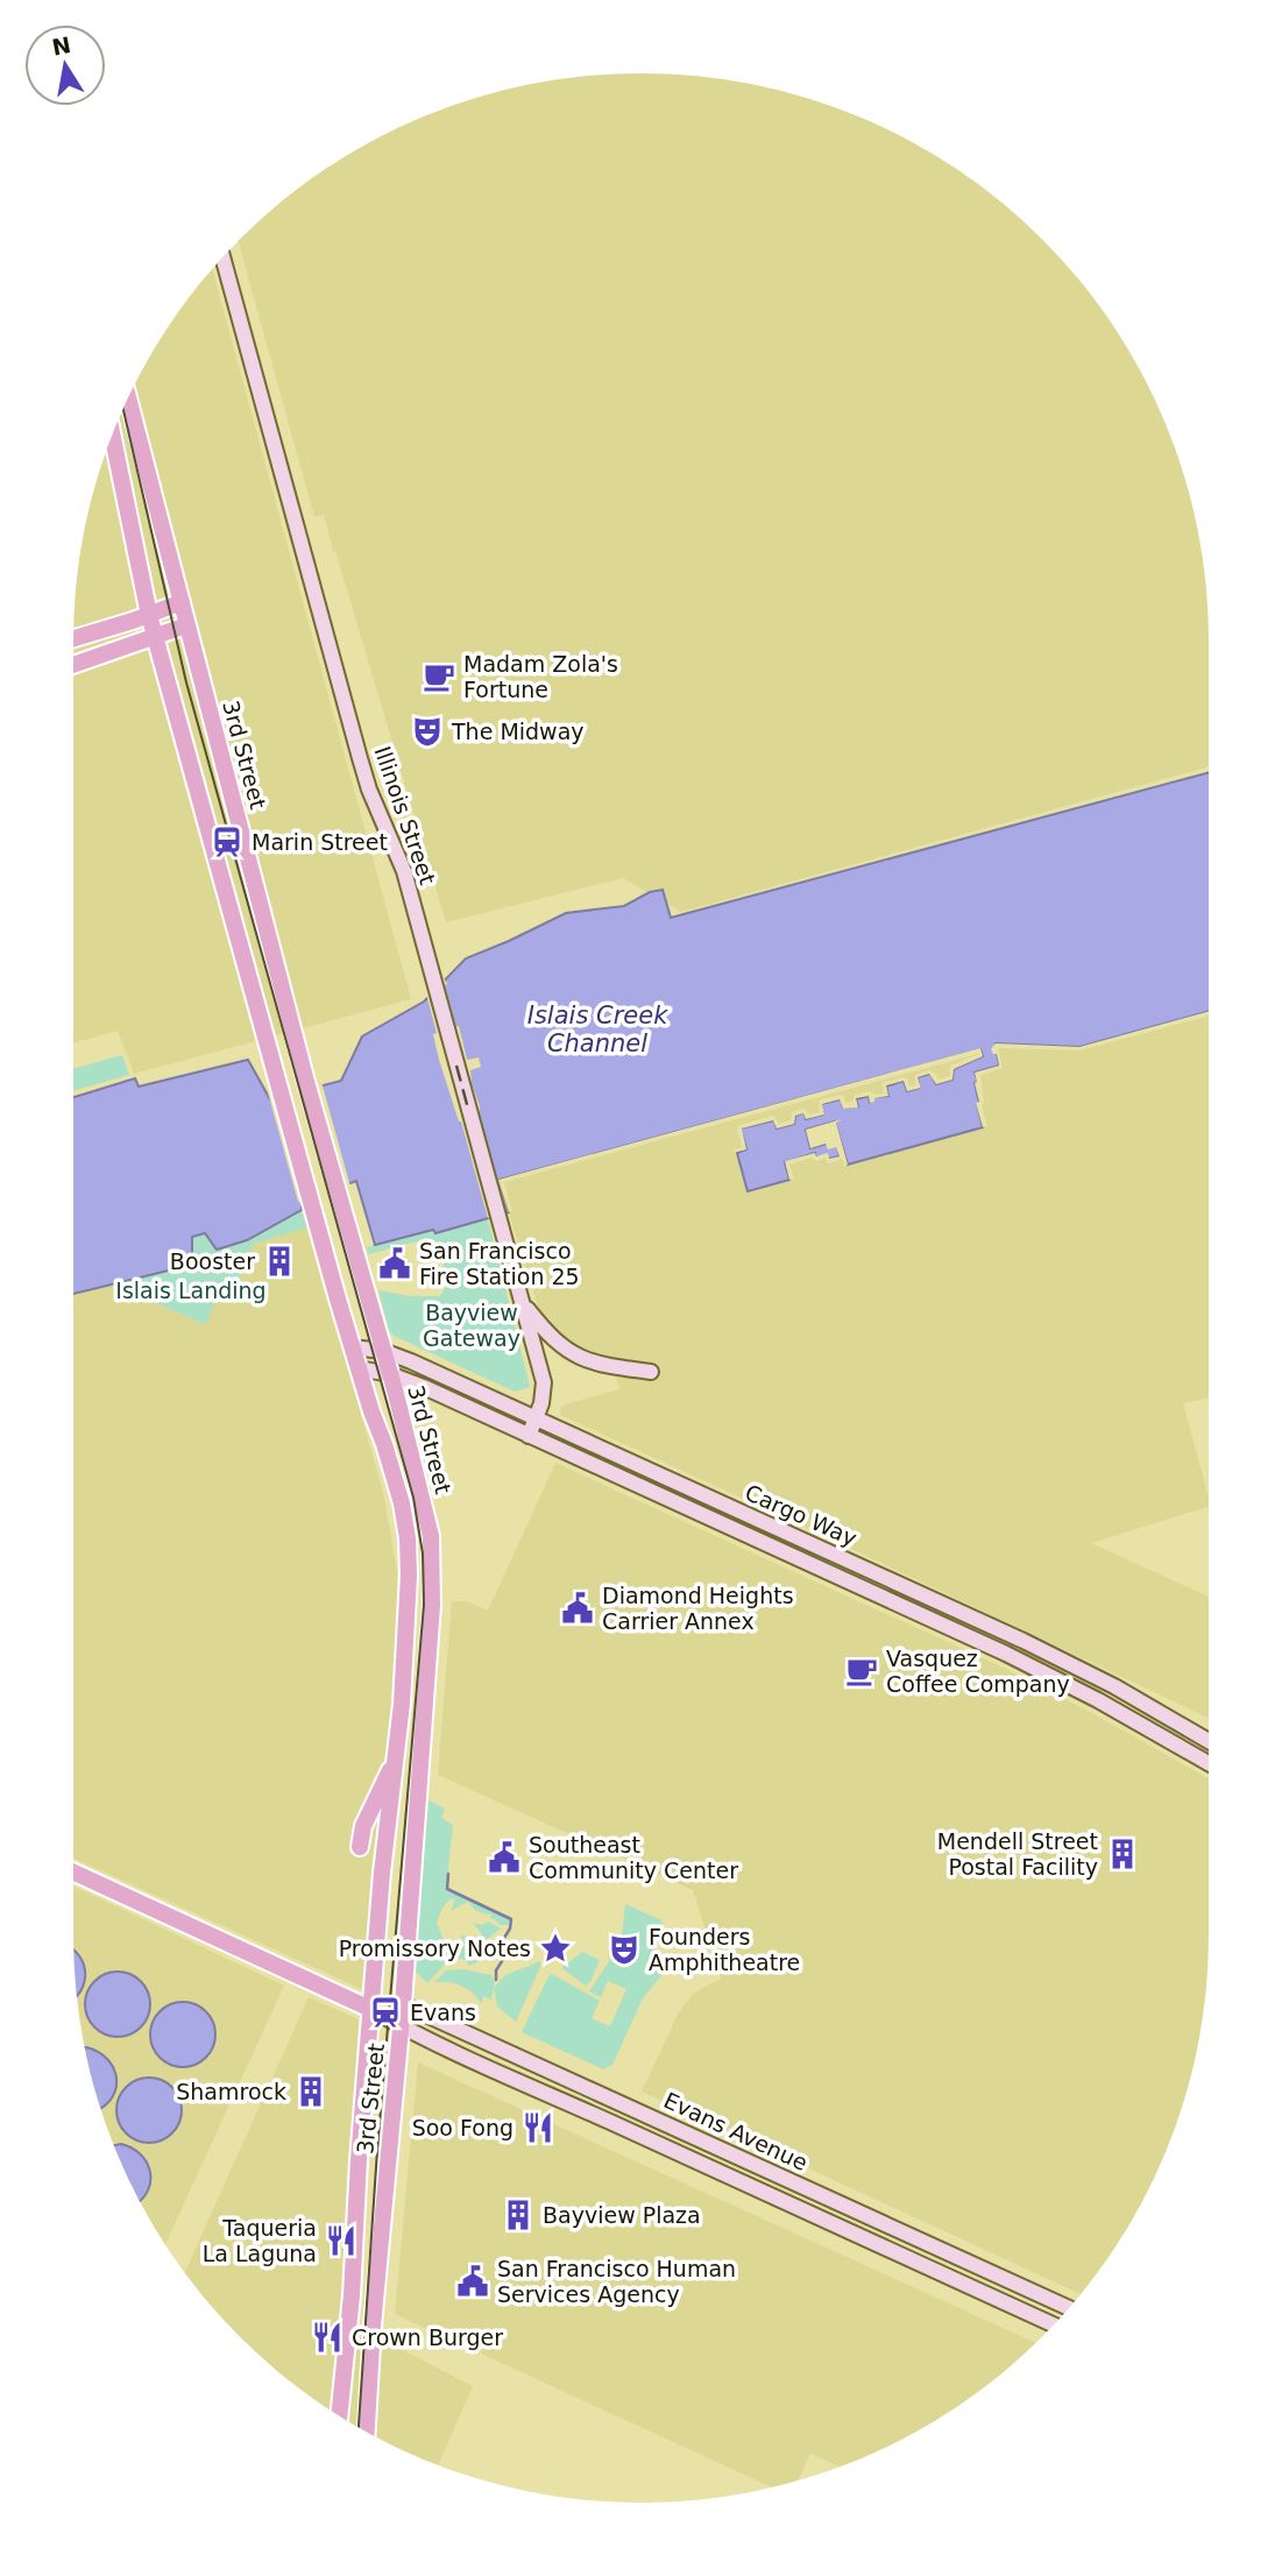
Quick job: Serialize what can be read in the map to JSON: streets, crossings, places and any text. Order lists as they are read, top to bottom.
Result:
{
  "streets": {
    "main road": [
      "3rd Street",
      "Illinois Street",
      "Cargo Way",
      "Evans Avenue"
    ]
  },
  "crossings": [
    ["3rd Street", "Cargo Way"],
    ["3rd Street", "Evans Avenue"],
    ["Illinois Street", "Cargo Way"]
  ],
  "water": ["Islais Creek Channel"],
  "parks": ["Islais Landing", "Bayview Gateway"],
  "places": {
    "cafe": ["Madam Zola's Fortune", "Vasquez Coffee Company"],
    "theatre": ["The Midway", "Founders Amphitheatre"],
    "station": ["Marin Street", "Evans"],
    "building": [
      "Booster",
      "Mendell Street Postal Facility",
      "Shamrock",
      "Bayview Plaza"
    ],
    "public building": [
      "San Francisco Fire Station 25",
      "Diamond Heights Carrier Annex",
      "Southeast Community Center",
      "San Francisco Human Services Agency"
    ],
    "place": ["Promissory Notes"],
    "restaurant": ["Soo Fong", "Taqueria La Laguna", "Crown Burger"]
  },
  "north": "top"
}
